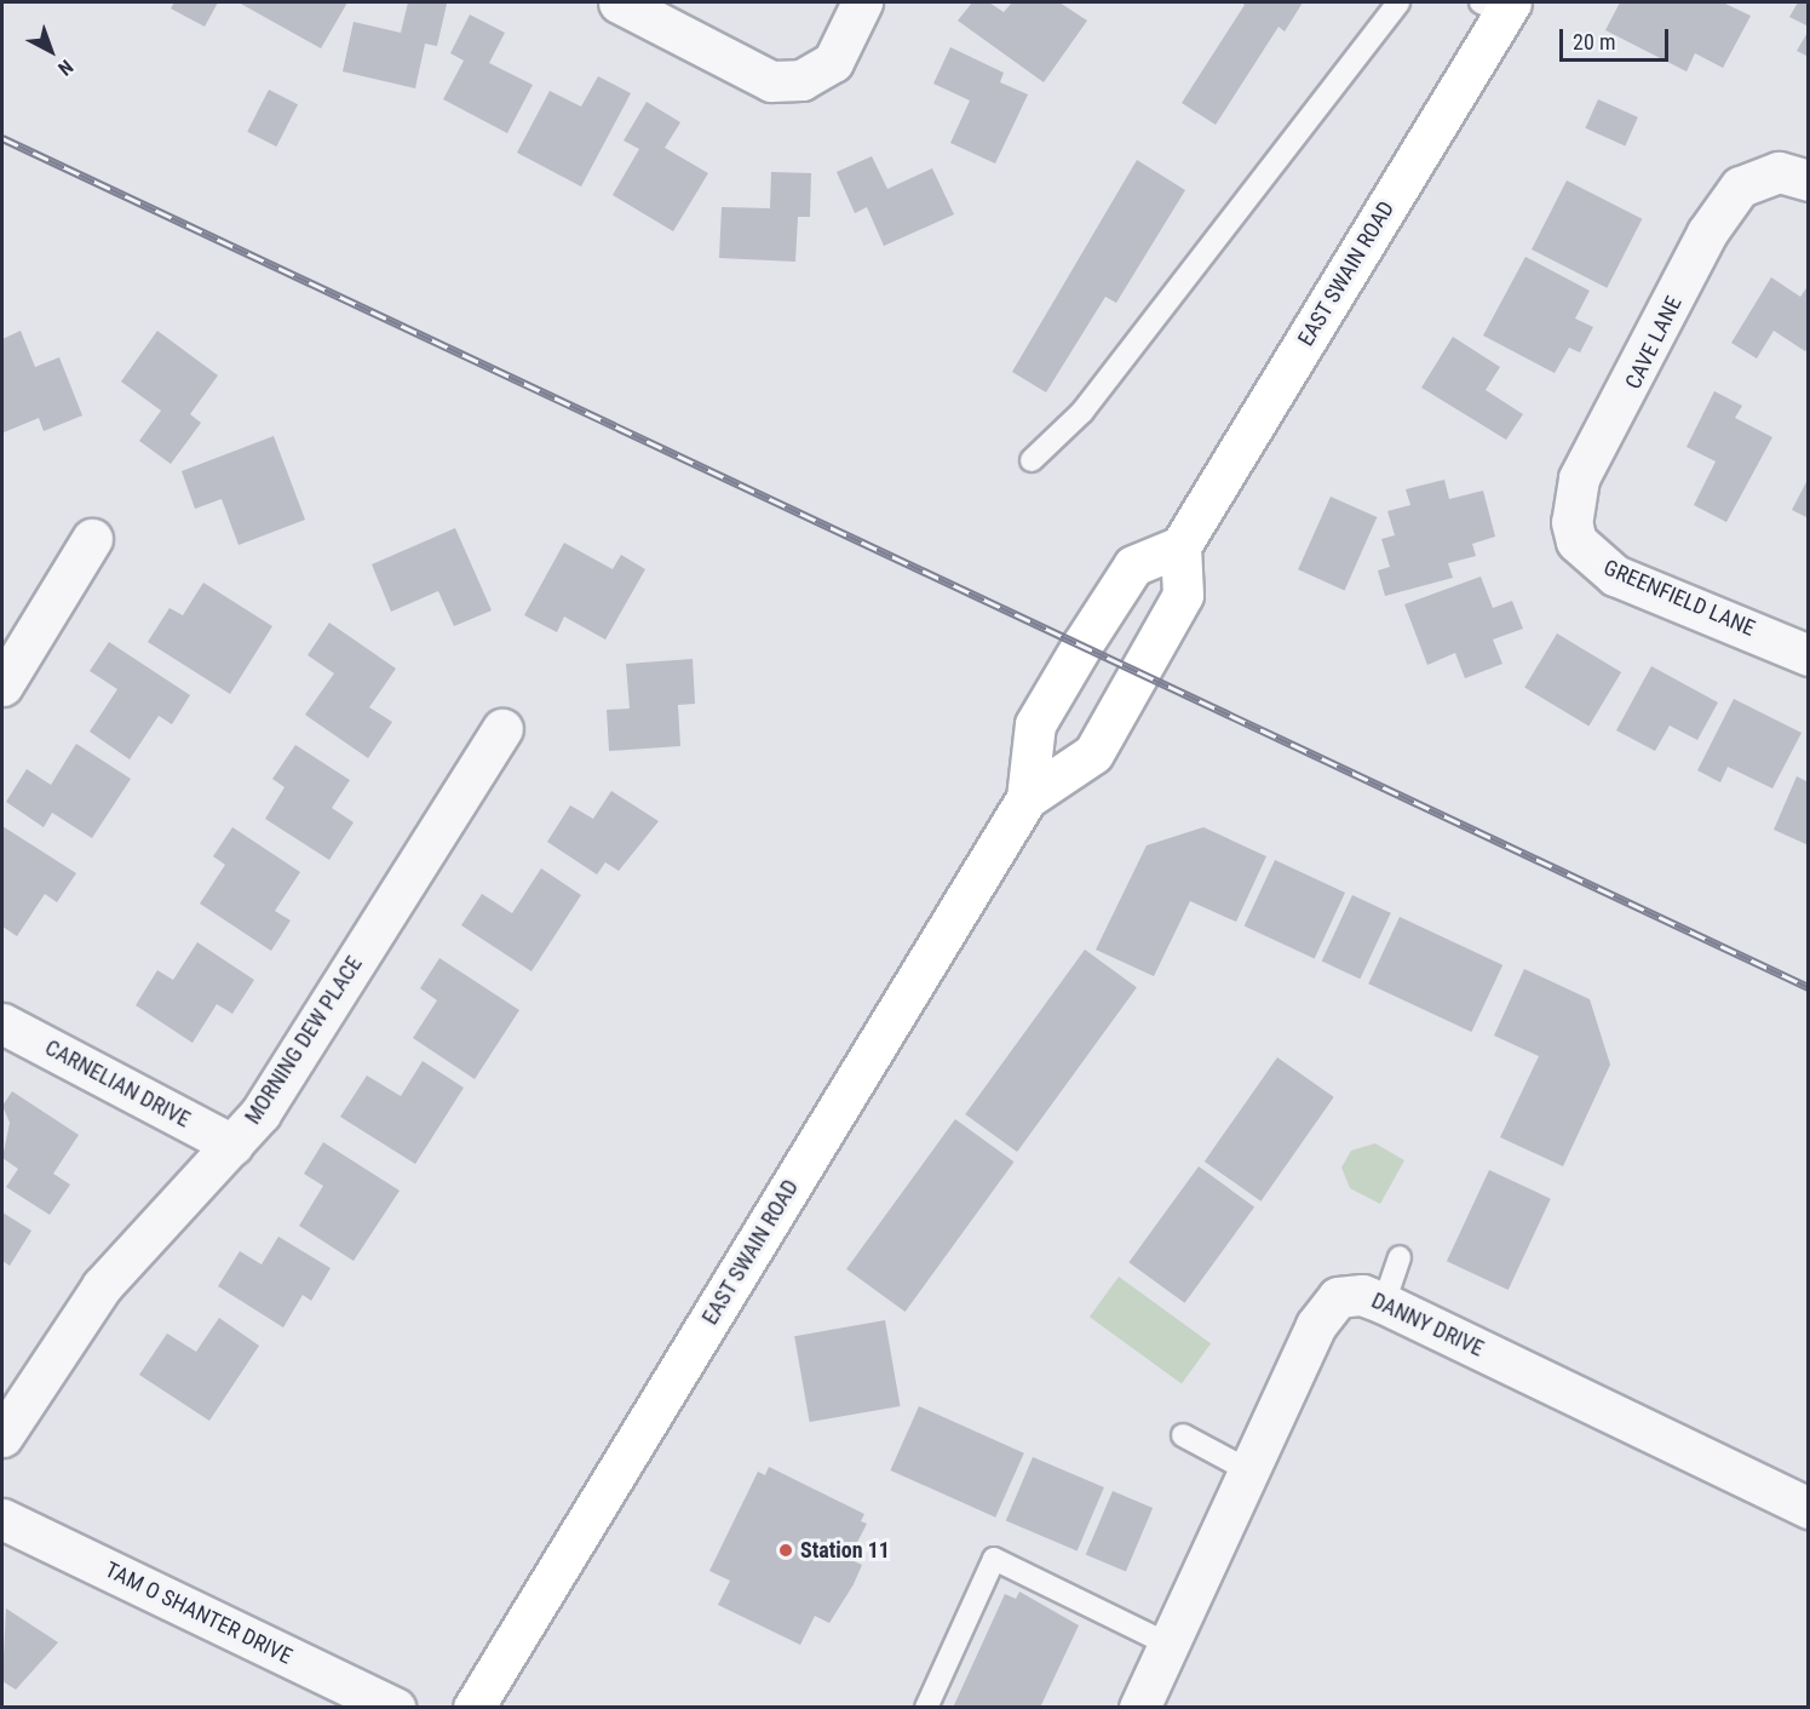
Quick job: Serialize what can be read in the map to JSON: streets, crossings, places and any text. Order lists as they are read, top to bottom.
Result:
{
  "streets": {
    "main road": ["EAST SWAIN ROAD"],
    "street": [
      "CAVE LANE",
      "GREENFIELD LANE",
      "MORNING DEW PLACE",
      "CARNELIAN DRIVE",
      "DANNY DRIVE",
      "TAM O SHANTER DRIVE"
    ]
  },
  "crossings": [
    ["CAVE LANE", "GREENFIELD LANE"],
    ["MORNING DEW PLACE", "CARNELIAN DRIVE"]
  ],
  "places": ["Station 11"],
  "scale_bar": "20 m",
  "north": "bottom right"
}
